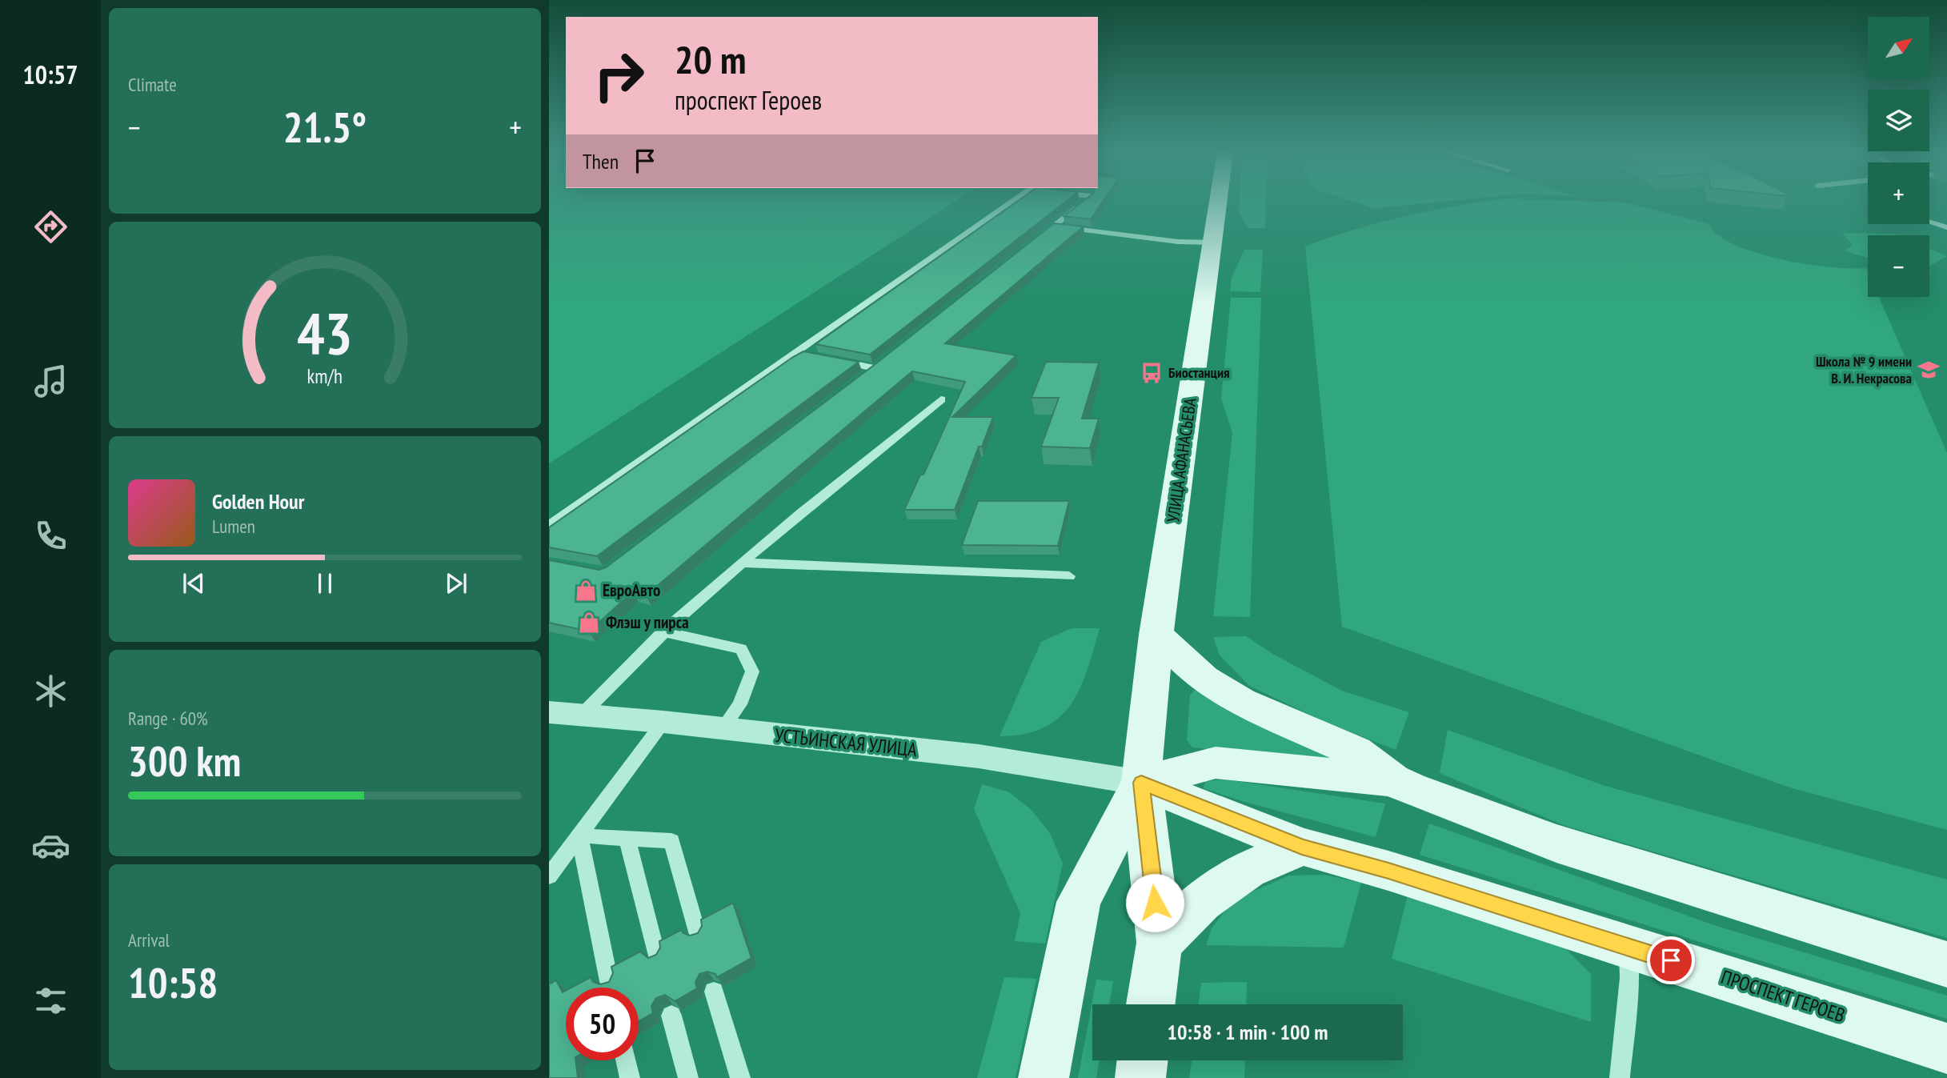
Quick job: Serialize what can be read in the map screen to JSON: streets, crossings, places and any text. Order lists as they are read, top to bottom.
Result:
{
  "streets": {
    "main road": ["УЛИЦА АФАНАСЬЕВА", "ПРОСПЕКТ ГЕРОЕВ"],
    "street": ["УСТЬИНСКАЯ УЛИЦА"]
  },
  "crossings": [
    ["УЛИЦА АФАНАСЬЕВА", "УСТЬИНСКАЯ УЛИЦА"],
    ["УЛИЦА АФАНАСЬЕВА", "ПРОСПЕКТ ГЕРОЕВ"],
    ["УСТЬИНСКАЯ УЛИЦА", "ПРОСПЕКТ ГЕРОЕВ"]
  ],
  "places": {
    "school or university": ["Школа № 9 имени В. И. Некрасова"],
    "bus stop": ["Биостанция"],
    "shop": ["ЕвроАвто", "Флэш у пирса"]
  },
  "north": "top right",
  "page": {
    "tabs": "10:57",
    "tile": [
      "Climate",
      ["Range · 60%", "300 km"],
      ["Arrival", "10:58"]
    ],
    "map_buttons": ["+", "−"],
    "turn": ["20 m", "проспект Героев"],
    "heat": ["−", "21.5°", "+"],
    "then": "Then",
    "song": ["Golden Hour", "Lumen"],
    "limit": "50",
    "trip": "10:58 · 1 min · 100 m",
    "gauge": ["43", "km/h"]
  }
}
